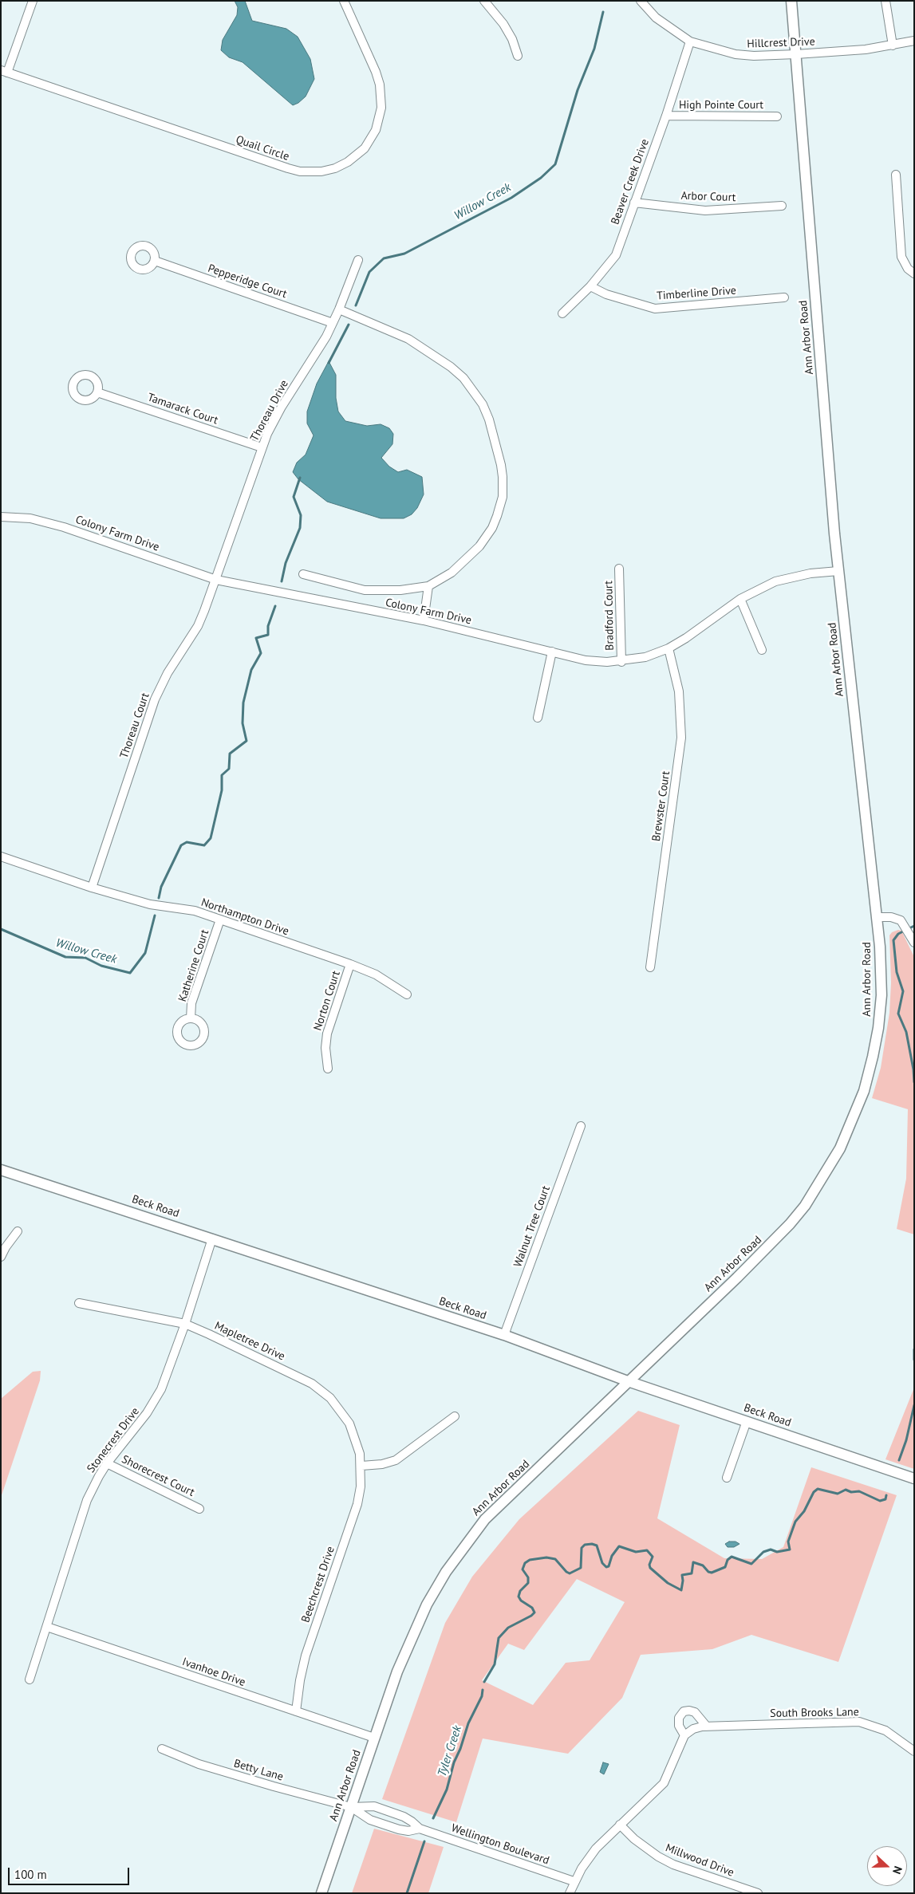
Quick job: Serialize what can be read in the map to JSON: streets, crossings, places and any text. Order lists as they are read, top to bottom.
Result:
{
  "streets": {
    "main road": ["Ann Arbor Road", "Beck Road"],
    "street": [
      "Hillcrest Drive",
      "High Pointe Court",
      "Quail Circle",
      "Beaver Creek Drive",
      "Arbor Court",
      "Pepperidge Court",
      "Timberline Drive",
      "Tamarack Court",
      "Thoreau Drive",
      "Colony Farm Drive",
      "Bradford Court",
      "Thoreau Court",
      "Brewster Court",
      "Northampton Drive",
      "Katherine Court",
      "Norton Court",
      "Walnut Tree Court",
      "Mapletree Drive",
      "Stonecrest Drive",
      "Shorecrest Court",
      "Beechcrest Drive",
      "Ivanhoe Drive",
      "South Brooks Lane",
      "Betty Lane",
      "Wellington Boulevard",
      "Millwood Drive"
    ]
  },
  "crossings": [
    ["Hillcrest Drive", "Beaver Creek Drive"],
    ["Hillcrest Drive", "Ann Arbor Road"],
    ["High Pointe Court", "Beaver Creek Drive"],
    ["Beaver Creek Drive", "Arbor Court"],
    ["Beaver Creek Drive", "Timberline Drive"],
    ["Pepperidge Court", "Thoreau Drive"],
    ["Ann Arbor Road", "Colony Farm Drive"],
    ["Ann Arbor Road", "Beck Road"],
    ["Ann Arbor Road", "Ivanhoe Drive"],
    ["Ann Arbor Road", "Betty Lane"],
    ["Ann Arbor Road", "Wellington Boulevard"],
    ["Tamarack Court", "Thoreau Drive"],
    ["Thoreau Drive", "Colony Farm Drive"],
    ["Thoreau Drive", "Thoreau Court"],
    ["Colony Farm Drive", "Bradford Court"],
    ["Colony Farm Drive", "Thoreau Court"],
    ["Colony Farm Drive", "Brewster Court"],
    ["Thoreau Court", "Northampton Drive"],
    ["Northampton Drive", "Katherine Court"],
    ["Northampton Drive", "Norton Court"],
    ["Beck Road", "Walnut Tree Court"],
    ["Beck Road", "Stonecrest Drive"],
    ["Mapletree Drive", "Stonecrest Drive"],
    ["Mapletree Drive", "Beechcrest Drive"],
    ["Stonecrest Drive", "Shorecrest Court"],
    ["Stonecrest Drive", "Ivanhoe Drive"],
    ["Beechcrest Drive", "Ivanhoe Drive"],
    ["Betty Lane", "Wellington Boulevard"]
  ],
  "water": ["Willow Creek", "Tyler Creek"],
  "scale_bar": "100 m",
  "north": "right"
}
